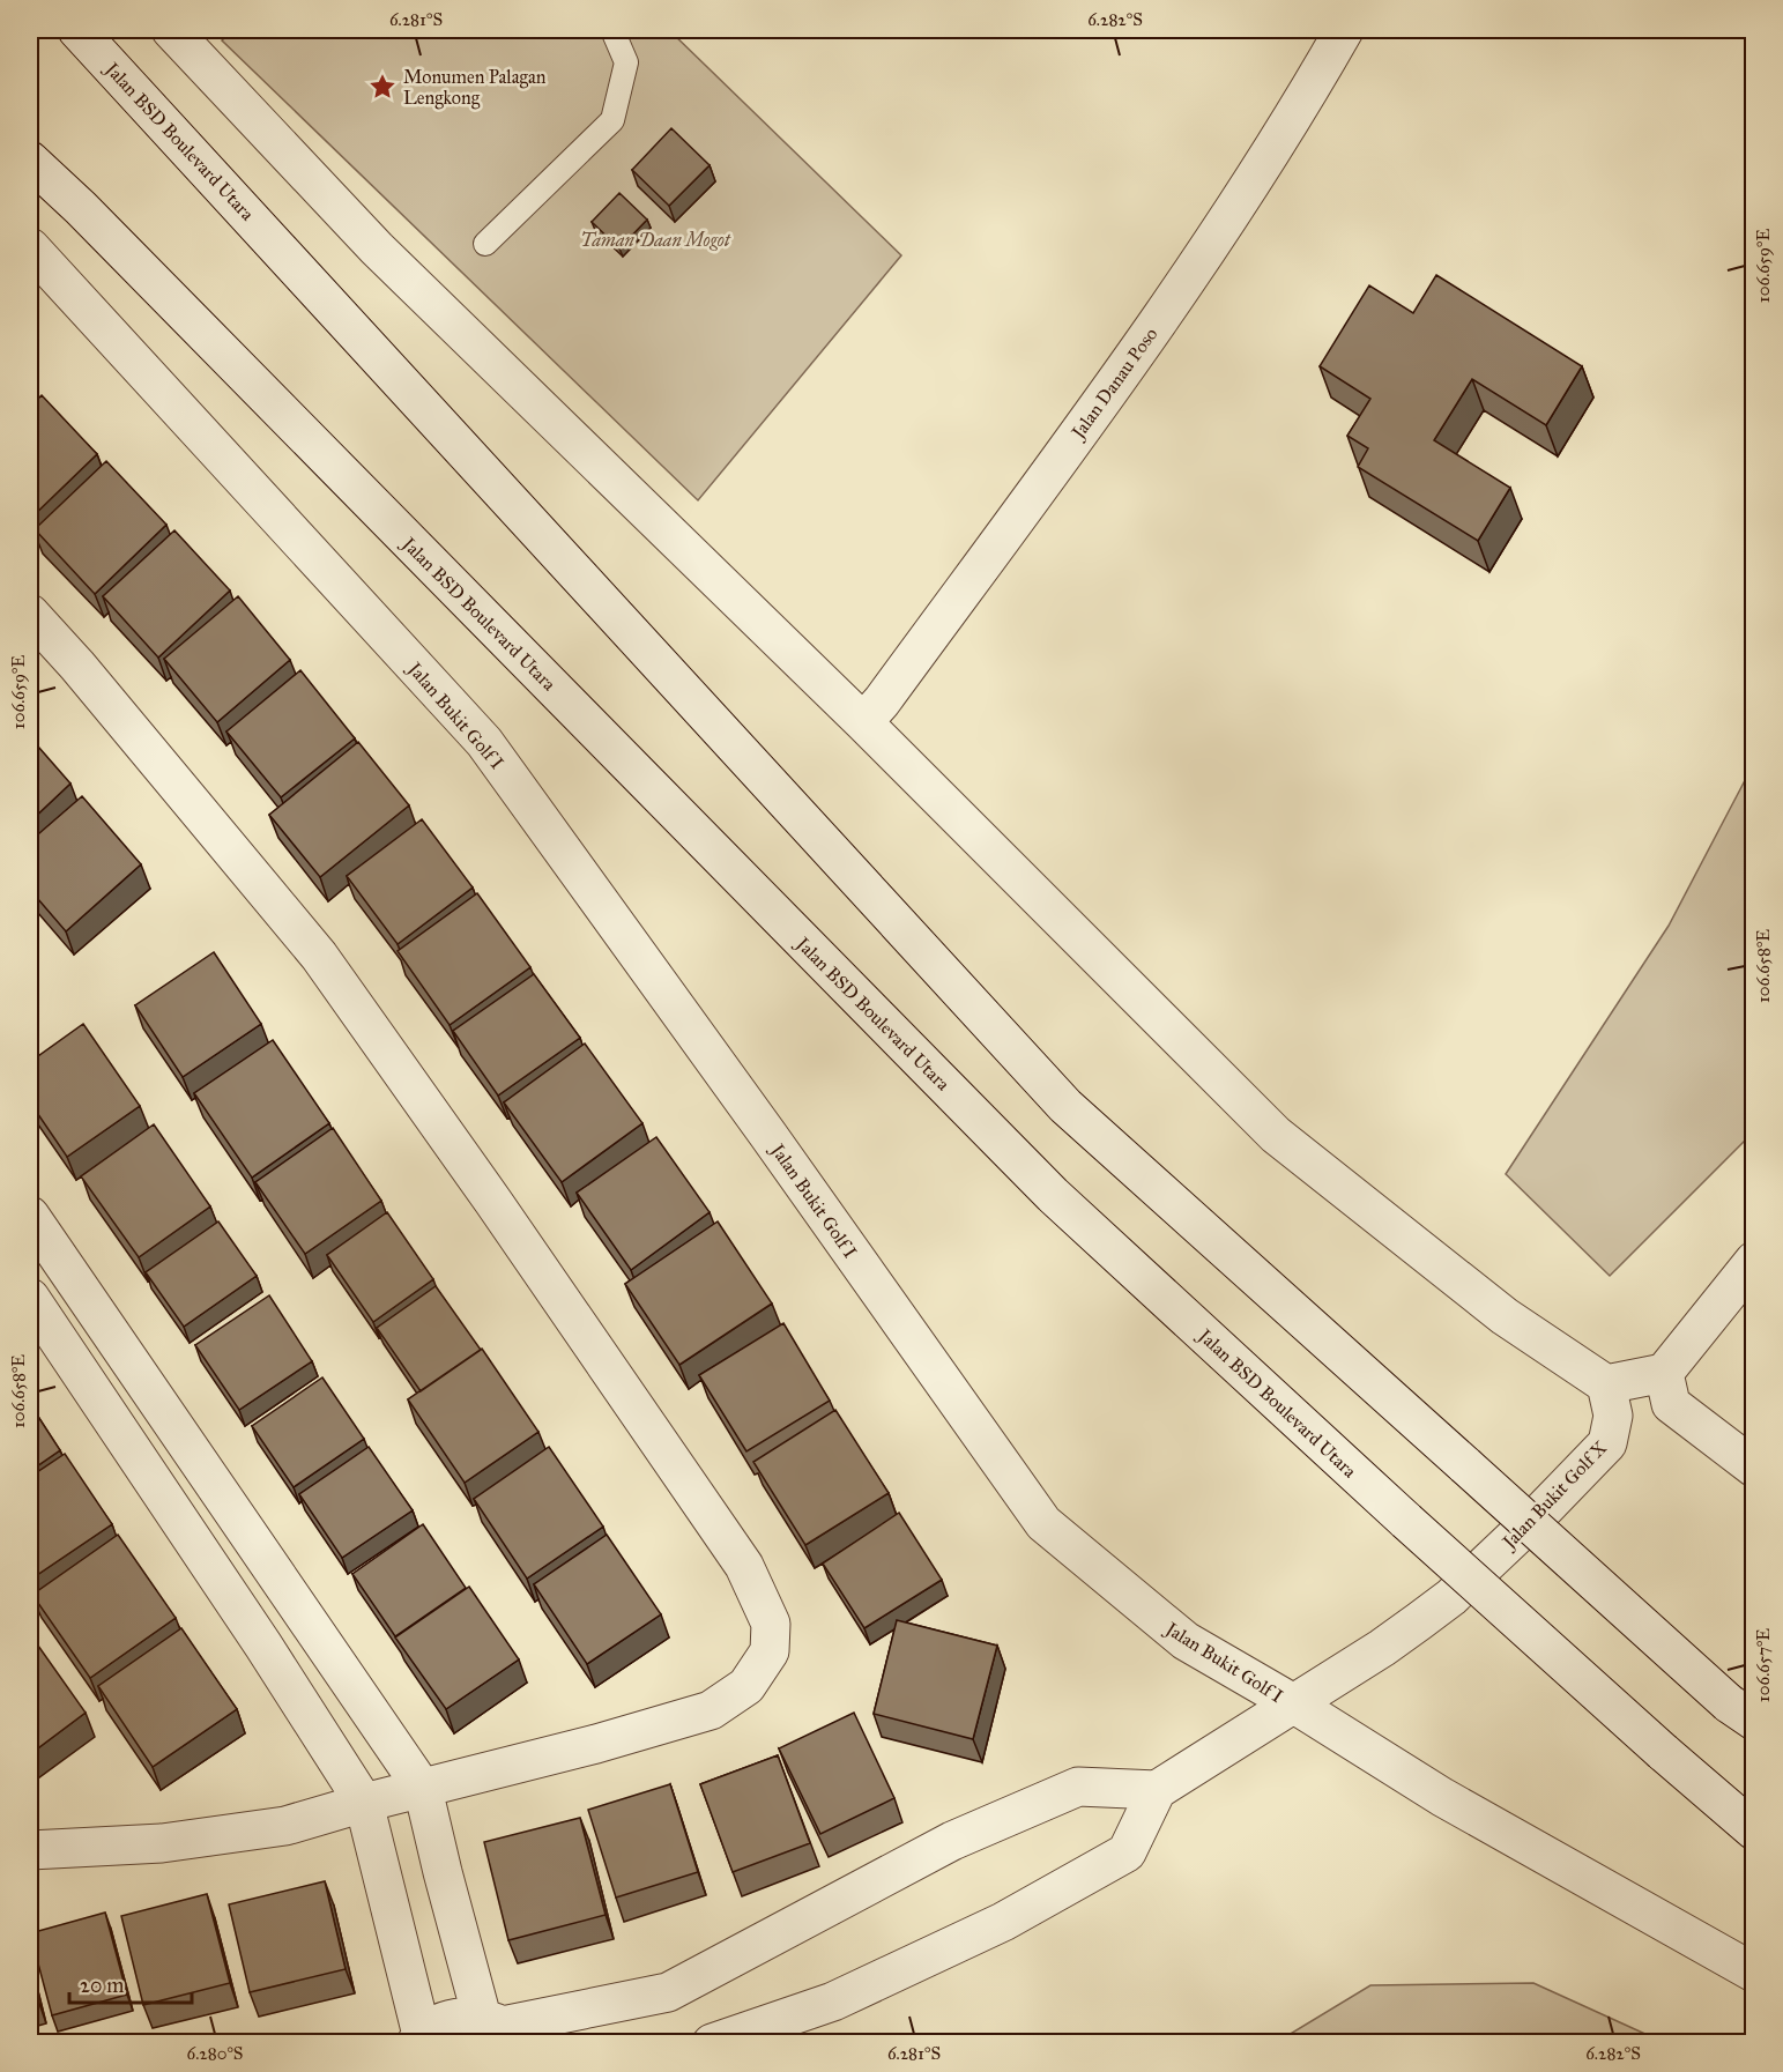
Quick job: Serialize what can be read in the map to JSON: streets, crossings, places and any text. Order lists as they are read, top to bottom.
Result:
{
  "streets": {
    "street": [
      "Jalan BSD Boulevard Utara",
      "Jalan Danau Poso",
      "Jalan Bukit Golf I",
      "Jalan Bukit Golf X"
    ]
  },
  "crossings": [
    ["Jalan Bukit Golf I", "Jalan Bukit Golf X"]
  ],
  "parks": ["Taman Daan Mogot"],
  "places": {
    "place": ["Monumen Palagan Lengkong"]
  },
  "scale_bar": "20 m",
  "coordinates": [
    "6.281°S",
    "6.282°S",
    "106.659°E",
    "106.658°E",
    "106.657°E",
    "6.280°S"
  ]
}
